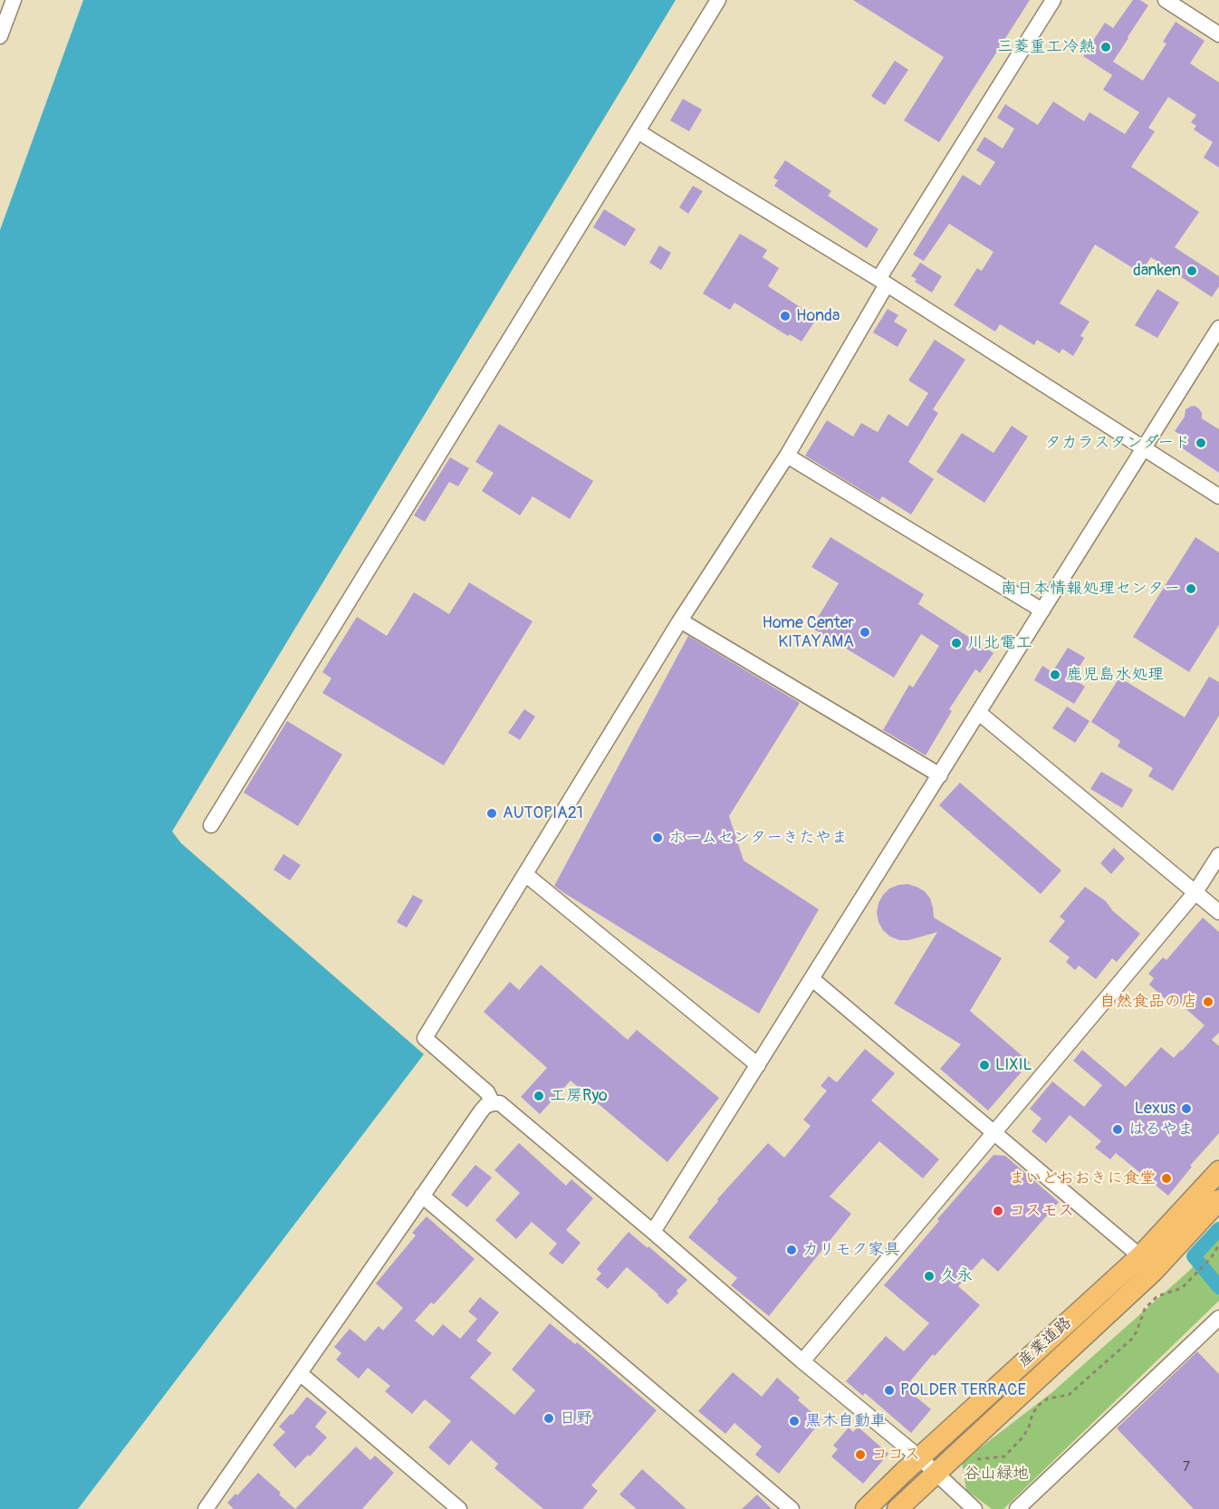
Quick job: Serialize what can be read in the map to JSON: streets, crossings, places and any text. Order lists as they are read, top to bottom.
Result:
{
  "streets": {
    "main road": ["産業道路"]
  },
  "parks": ["谷山緑地"],
  "places": [
    "三菱重工冷熱",
    "danken",
    "Honda",
    "タカラスタンダード",
    "南日本情報処理センター",
    "Home Center KITAYAMA",
    "川北電工",
    "鹿児島水処理",
    "AUTOPIA21",
    "ホームセンターきたやま",
    "自然食品の店",
    "LIXIL",
    "工房Ryo",
    "Lexus",
    "はるやま",
    "まいどおおきに食堂",
    "コスモス",
    "カリモク家具",
    "久永",
    "POLDER TERRACE",
    "日野",
    "黒木自動車",
    "ココス"
  ],
  "house_numbers": ["7"]
}
